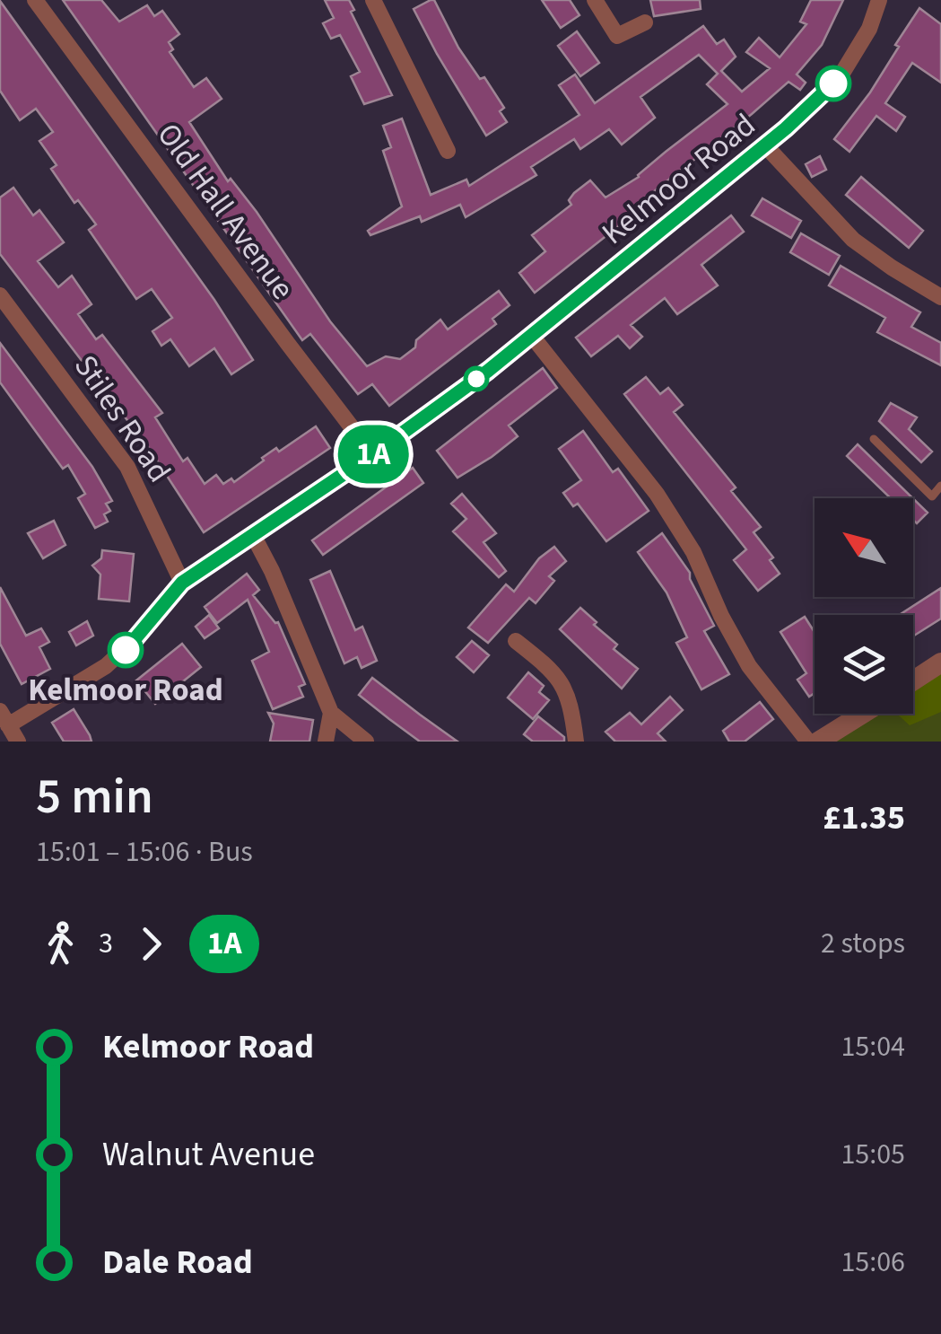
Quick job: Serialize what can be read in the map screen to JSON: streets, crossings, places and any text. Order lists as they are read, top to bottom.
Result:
{
  "streets": {
    "street": ["Kelmoor Road", "Old Hall Avenue", "Stiles Road"]
  },
  "crossings": [
    ["Kelmoor Road", "Old Hall Avenue"],
    ["Kelmoor Road", "Stiles Road"]
  ],
  "places": ["Kelmoor Road"],
  "lines": ["bus line 1A"],
  "north": "top left",
  "page": {
    "on_map": "1A",
    "heading": ["5 min", "15:01 – 15:06 · Bus", "£1.35"],
    "legs": ["3", "1A", "2 stops"],
    "list": [
      {
        "name": "Kelmoor Road",
        "value": "15:04"
      },
      {
        "name": "Walnut Avenue",
        "value": "15:05"
      },
      {
        "name": "Dale Road",
        "value": "15:06"
      }
    ]
  }
}
